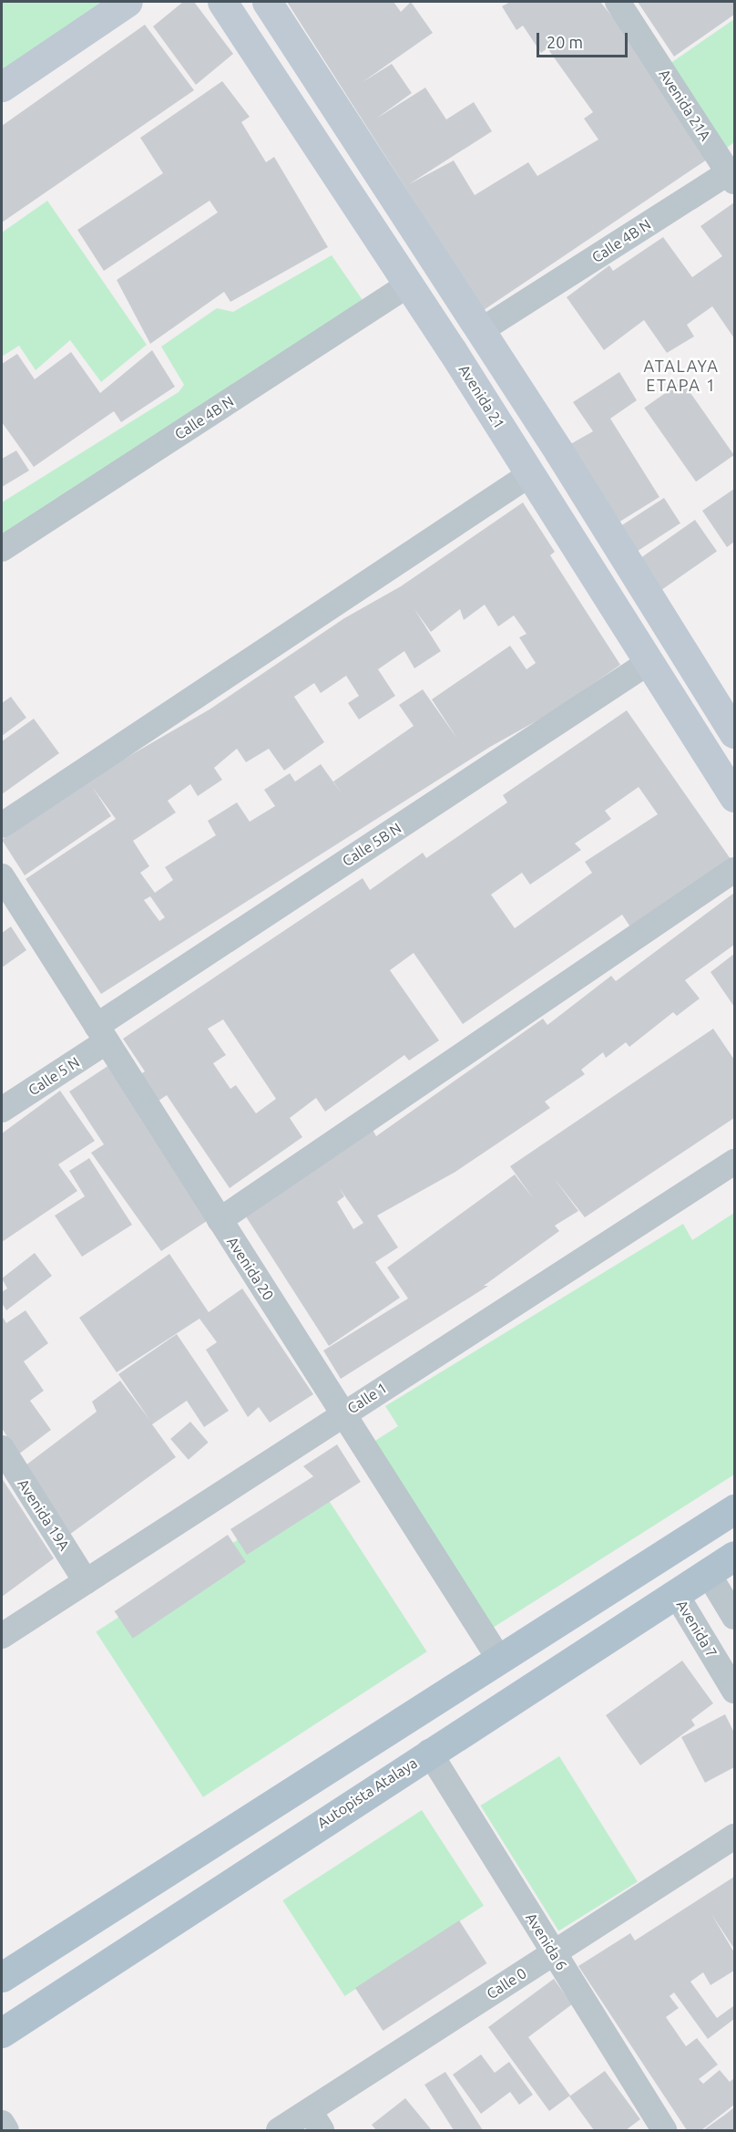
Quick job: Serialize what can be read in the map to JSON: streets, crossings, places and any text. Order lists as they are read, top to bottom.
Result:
{
  "streets": {
    "main road": ["Avenida 21", "Autopista Atalaya"],
    "street": [
      "Avenida 21A",
      "Calle 4B N",
      "Calle 5B N",
      "Calle 5 N",
      "Avenida 20",
      "Calle 1",
      "Avenida 19A",
      "Avenida 7",
      "Avenida 6",
      "Calle 0"
    ]
  },
  "crossings": [
    ["Avenida 21A", "Calle 4B N"],
    ["Calle 4B N", "Avenida 21"],
    ["Avenida 21", "Calle 5B N"],
    ["Calle 5B N", "Calle 5 N"],
    ["Calle 5B N", "Avenida 20"],
    ["Calle 5 N", "Avenida 20"],
    ["Avenida 20", "Calle 1"],
    ["Calle 1", "Avenida 19A"],
    ["Avenida 7", "Autopista Atalaya"],
    ["Autopista Atalaya", "Avenida 6"],
    ["Avenida 6", "Calle 0"]
  ],
  "districts": ["ATALAYA ETAPA 1"],
  "scale_bar": "20 m"
}
